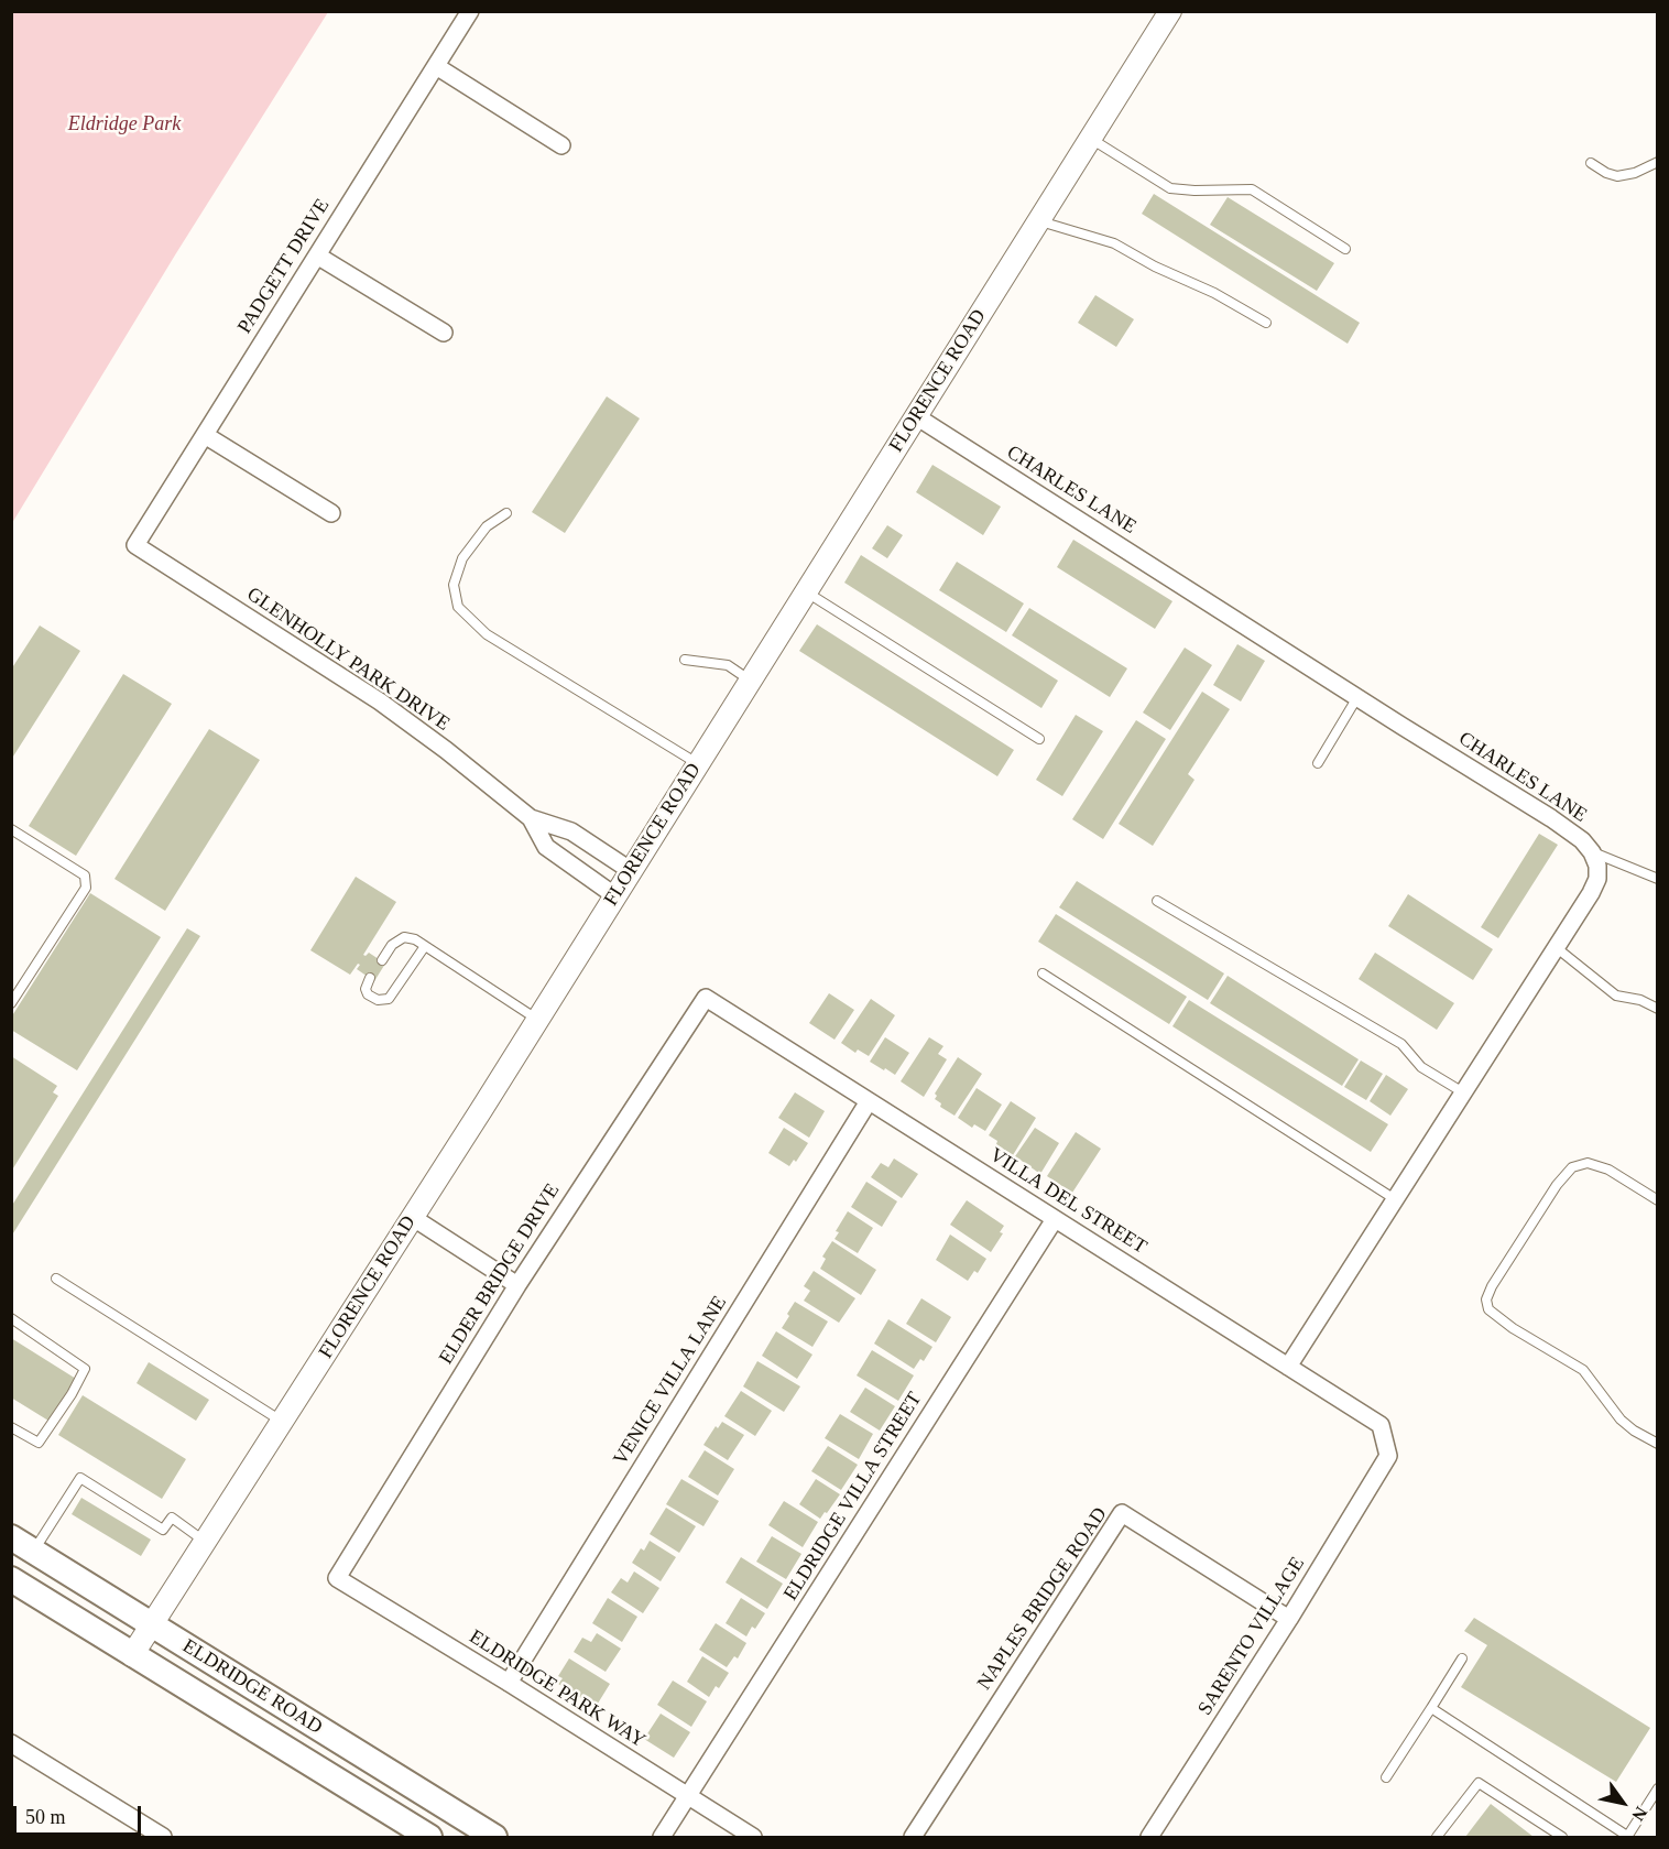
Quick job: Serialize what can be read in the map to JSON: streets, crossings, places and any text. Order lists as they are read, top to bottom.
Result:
{
  "streets": {
    "main road": ["ELDRIDGE ROAD"],
    "street": [
      "PADGETT DRIVE",
      "FLORENCE ROAD",
      "CHARLES LANE",
      "GLENHOLLY PARK DRIVE",
      "VILLA DEL STREET",
      "ELDER BRIDGE DRIVE",
      "VENICE VILLA LANE",
      "ELDRIDGE VILLA STREET",
      "NAPLES BRIDGE ROAD",
      "SARENTO VILLAGE",
      "ELDRIDGE PARK WAY"
    ]
  },
  "crossings": [
    ["PADGETT DRIVE", "GLENHOLLY PARK DRIVE"],
    ["FLORENCE ROAD", "CHARLES LANE"],
    ["FLORENCE ROAD", "GLENHOLLY PARK DRIVE"],
    ["FLORENCE ROAD", "ELDRIDGE ROAD"],
    ["CHARLES LANE", "VILLA DEL STREET"],
    ["VILLA DEL STREET", "ELDER BRIDGE DRIVE"],
    ["VILLA DEL STREET", "VENICE VILLA LANE"],
    ["VILLA DEL STREET", "ELDRIDGE VILLA STREET"],
    ["VILLA DEL STREET", "SARENTO VILLAGE"],
    ["ELDER BRIDGE DRIVE", "ELDRIDGE PARK WAY"],
    ["VENICE VILLA LANE", "ELDRIDGE PARK WAY"],
    ["ELDRIDGE VILLA STREET", "ELDRIDGE PARK WAY"],
    ["NAPLES BRIDGE ROAD", "SARENTO VILLAGE"]
  ],
  "parks": ["Eldridge Park"],
  "scale_bar": "50 m",
  "north": "bottom right"
}
